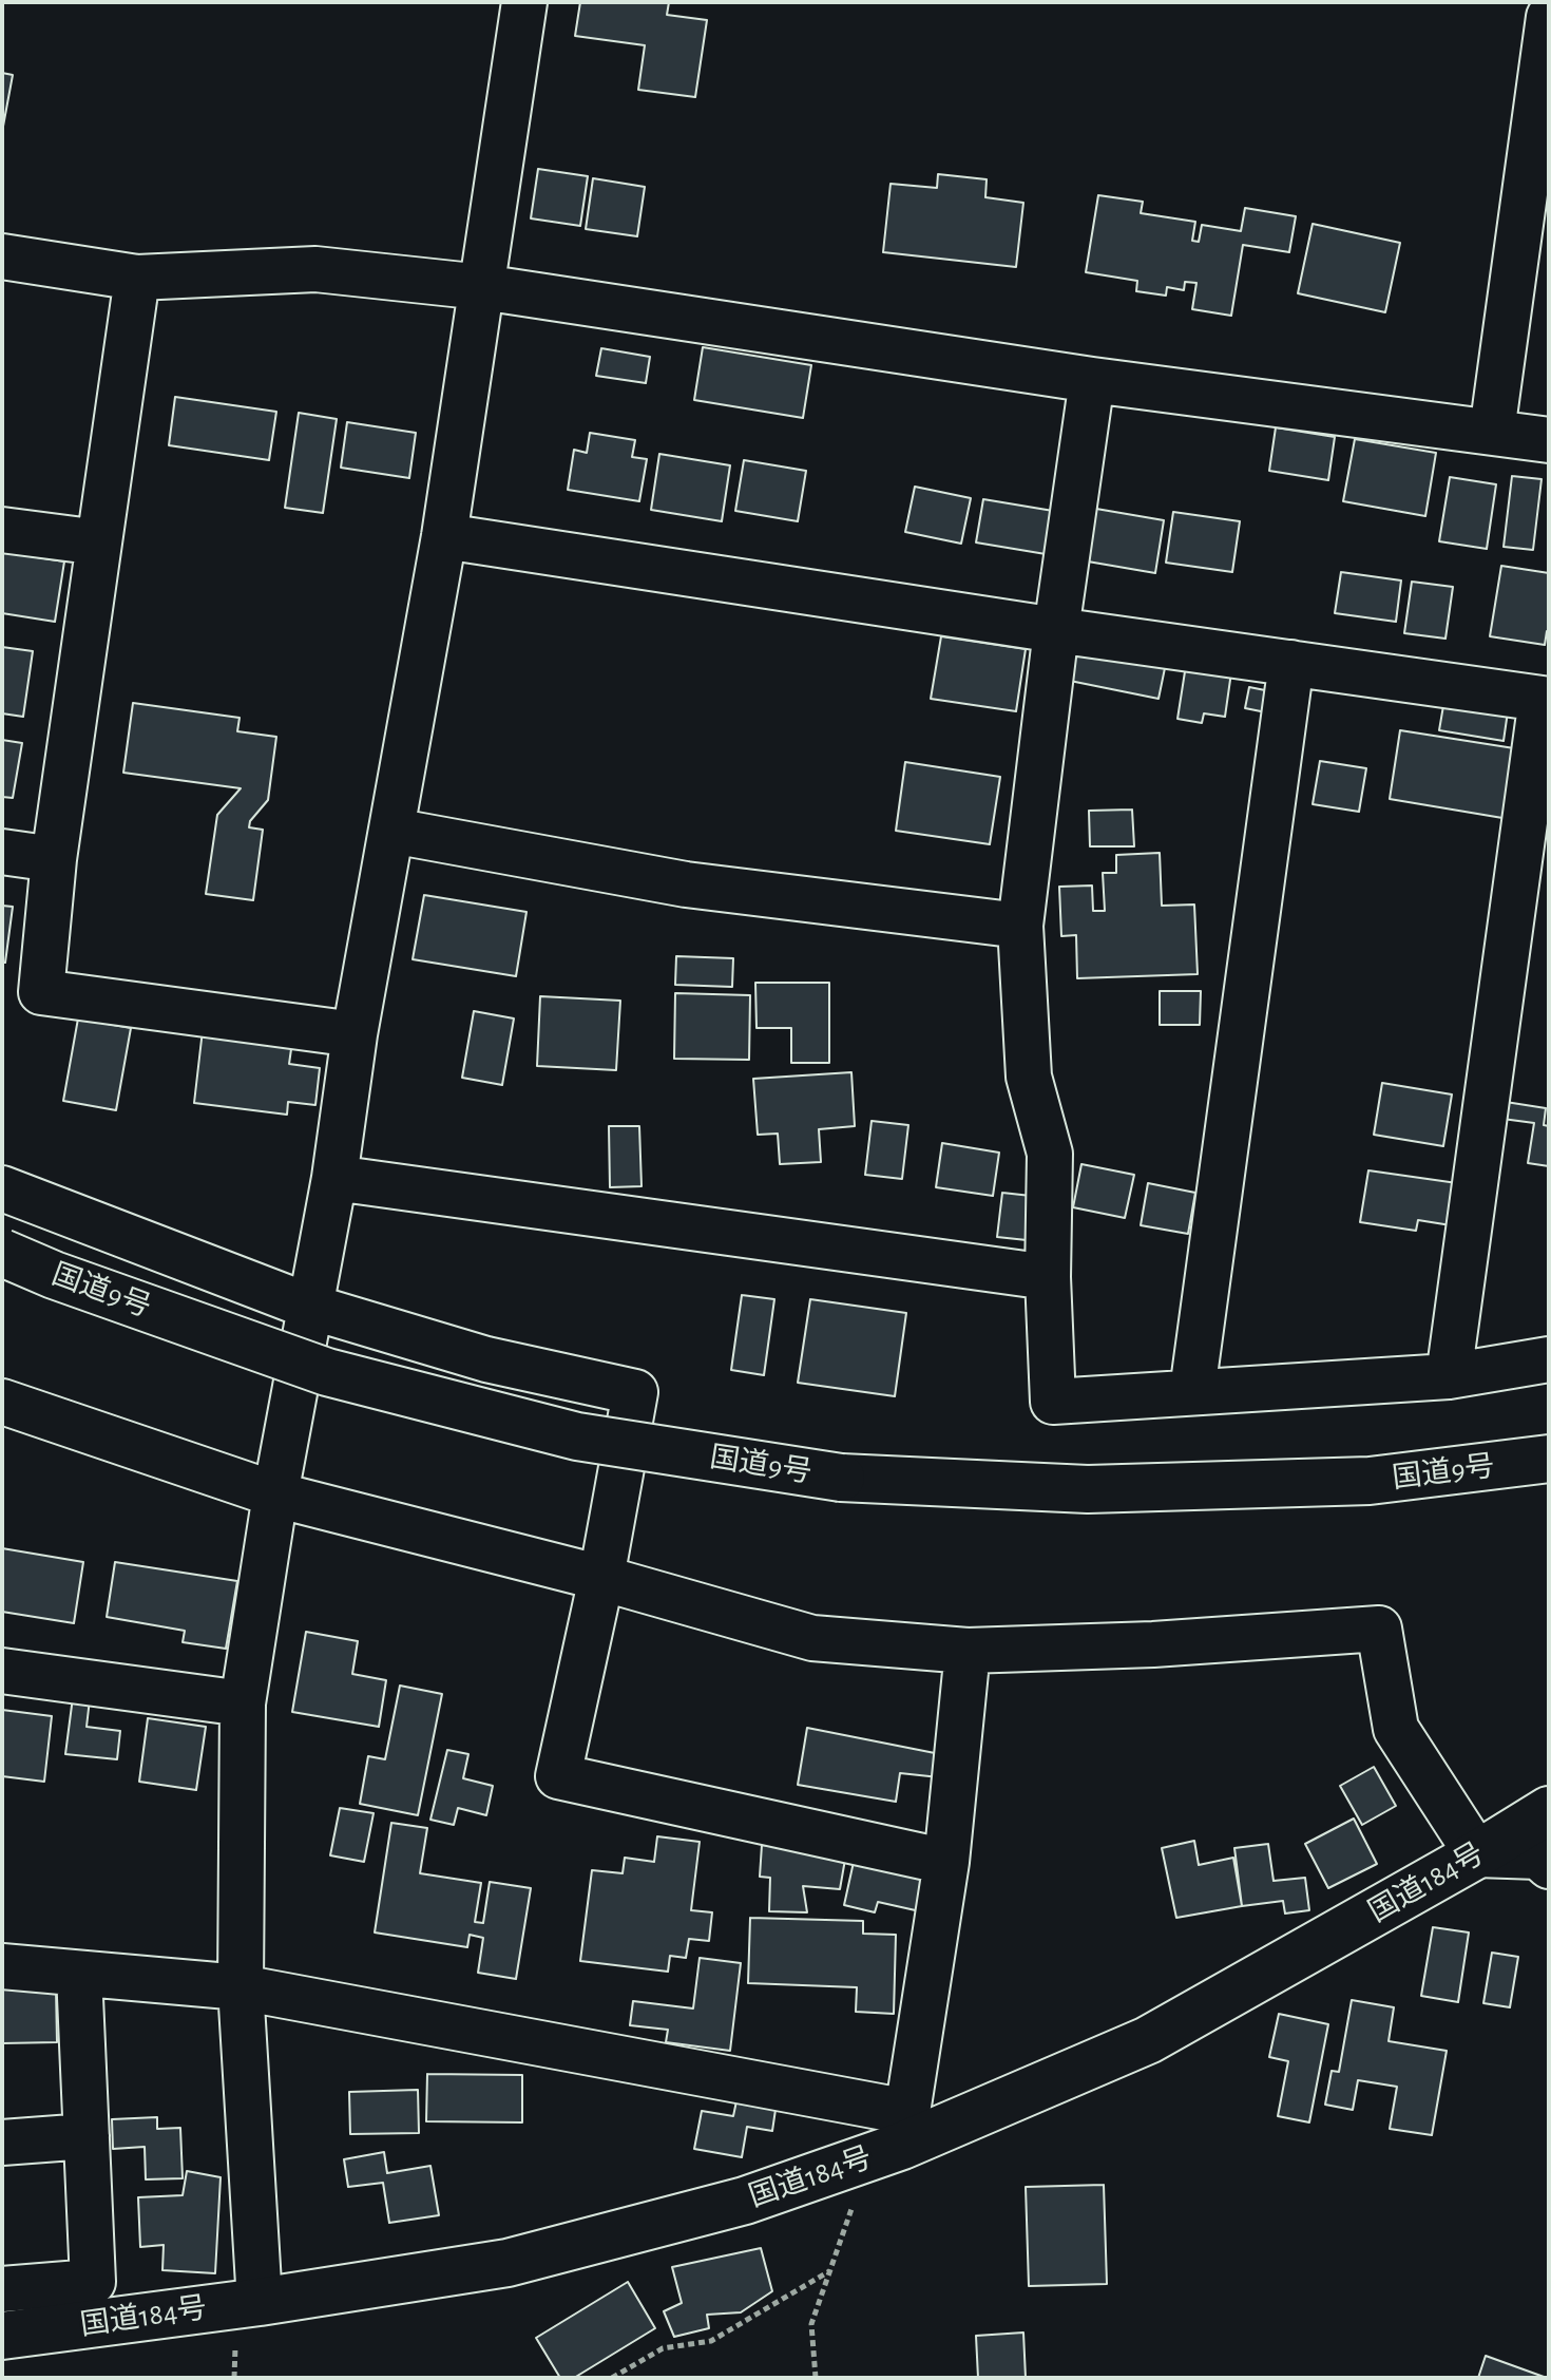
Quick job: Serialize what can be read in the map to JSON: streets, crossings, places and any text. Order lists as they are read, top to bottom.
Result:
{
  "streets": {
    "highway": ["国道9号", "国道184号"]
  }
}
